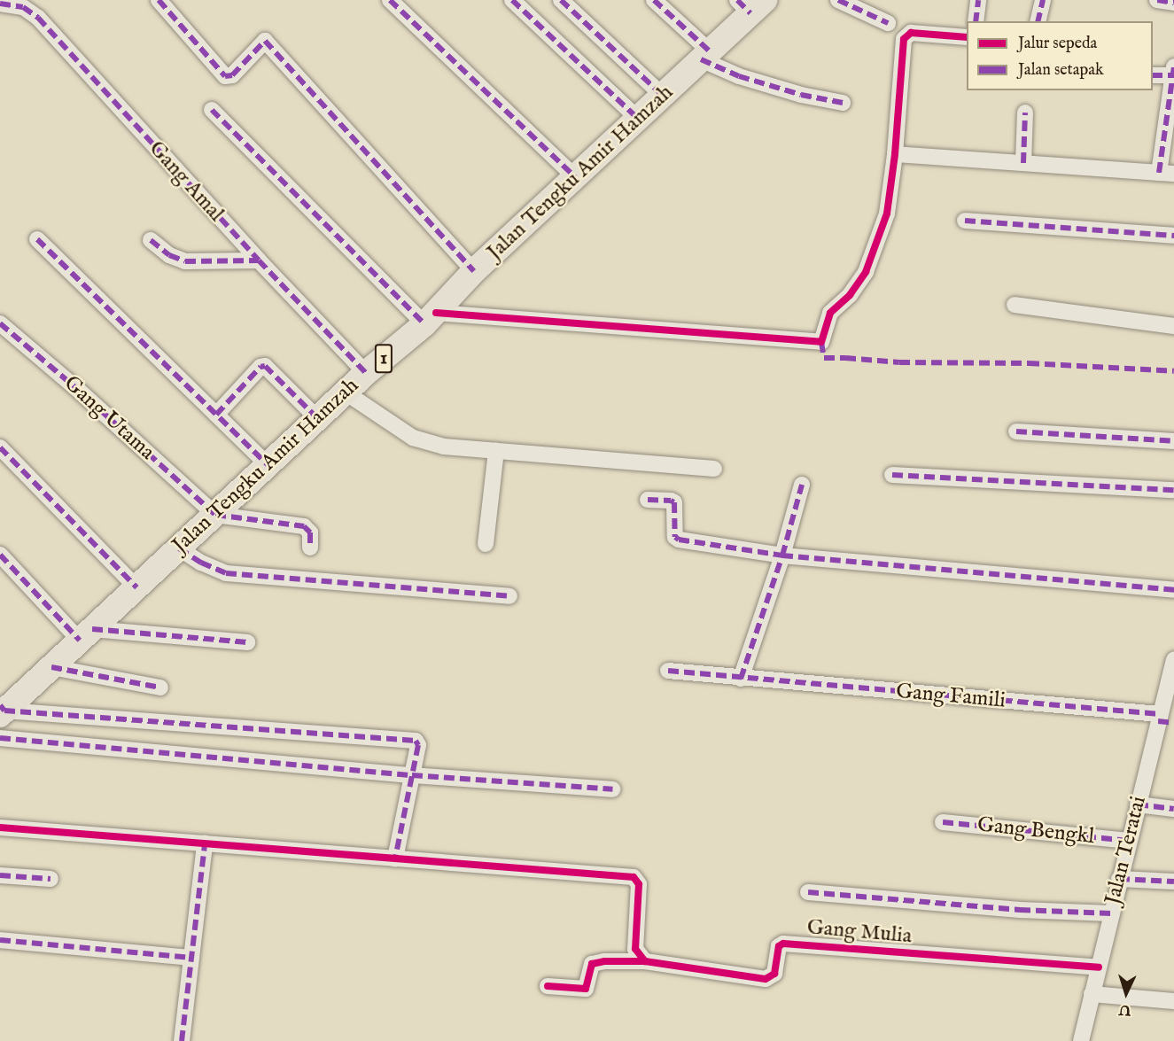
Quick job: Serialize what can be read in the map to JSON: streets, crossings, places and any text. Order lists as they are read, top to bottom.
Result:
{
  "streets": {
    "main road": ["Jalan Tengku Amir Hamzah", "1"],
    "street": [
      "Gang Amal",
      "Gang Utama",
      "Gang Famili",
      "Gang Bengkl",
      "Jalan Teratai",
      "Gang Mulia"
    ]
  },
  "crossings": [
    ["Jalan Tengku Amir Hamzah", "Gang Amal"],
    ["Jalan Tengku Amir Hamzah", "Gang Utama"],
    ["Gang Famili", "Jalan Teratai"],
    ["Gang Bengkl", "Jalan Teratai"],
    ["Jalan Teratai", "Gang Mulia"]
  ],
  "legend": ["Jalur sepeda", "Jalan setapak"],
  "north": "bottom"
}
